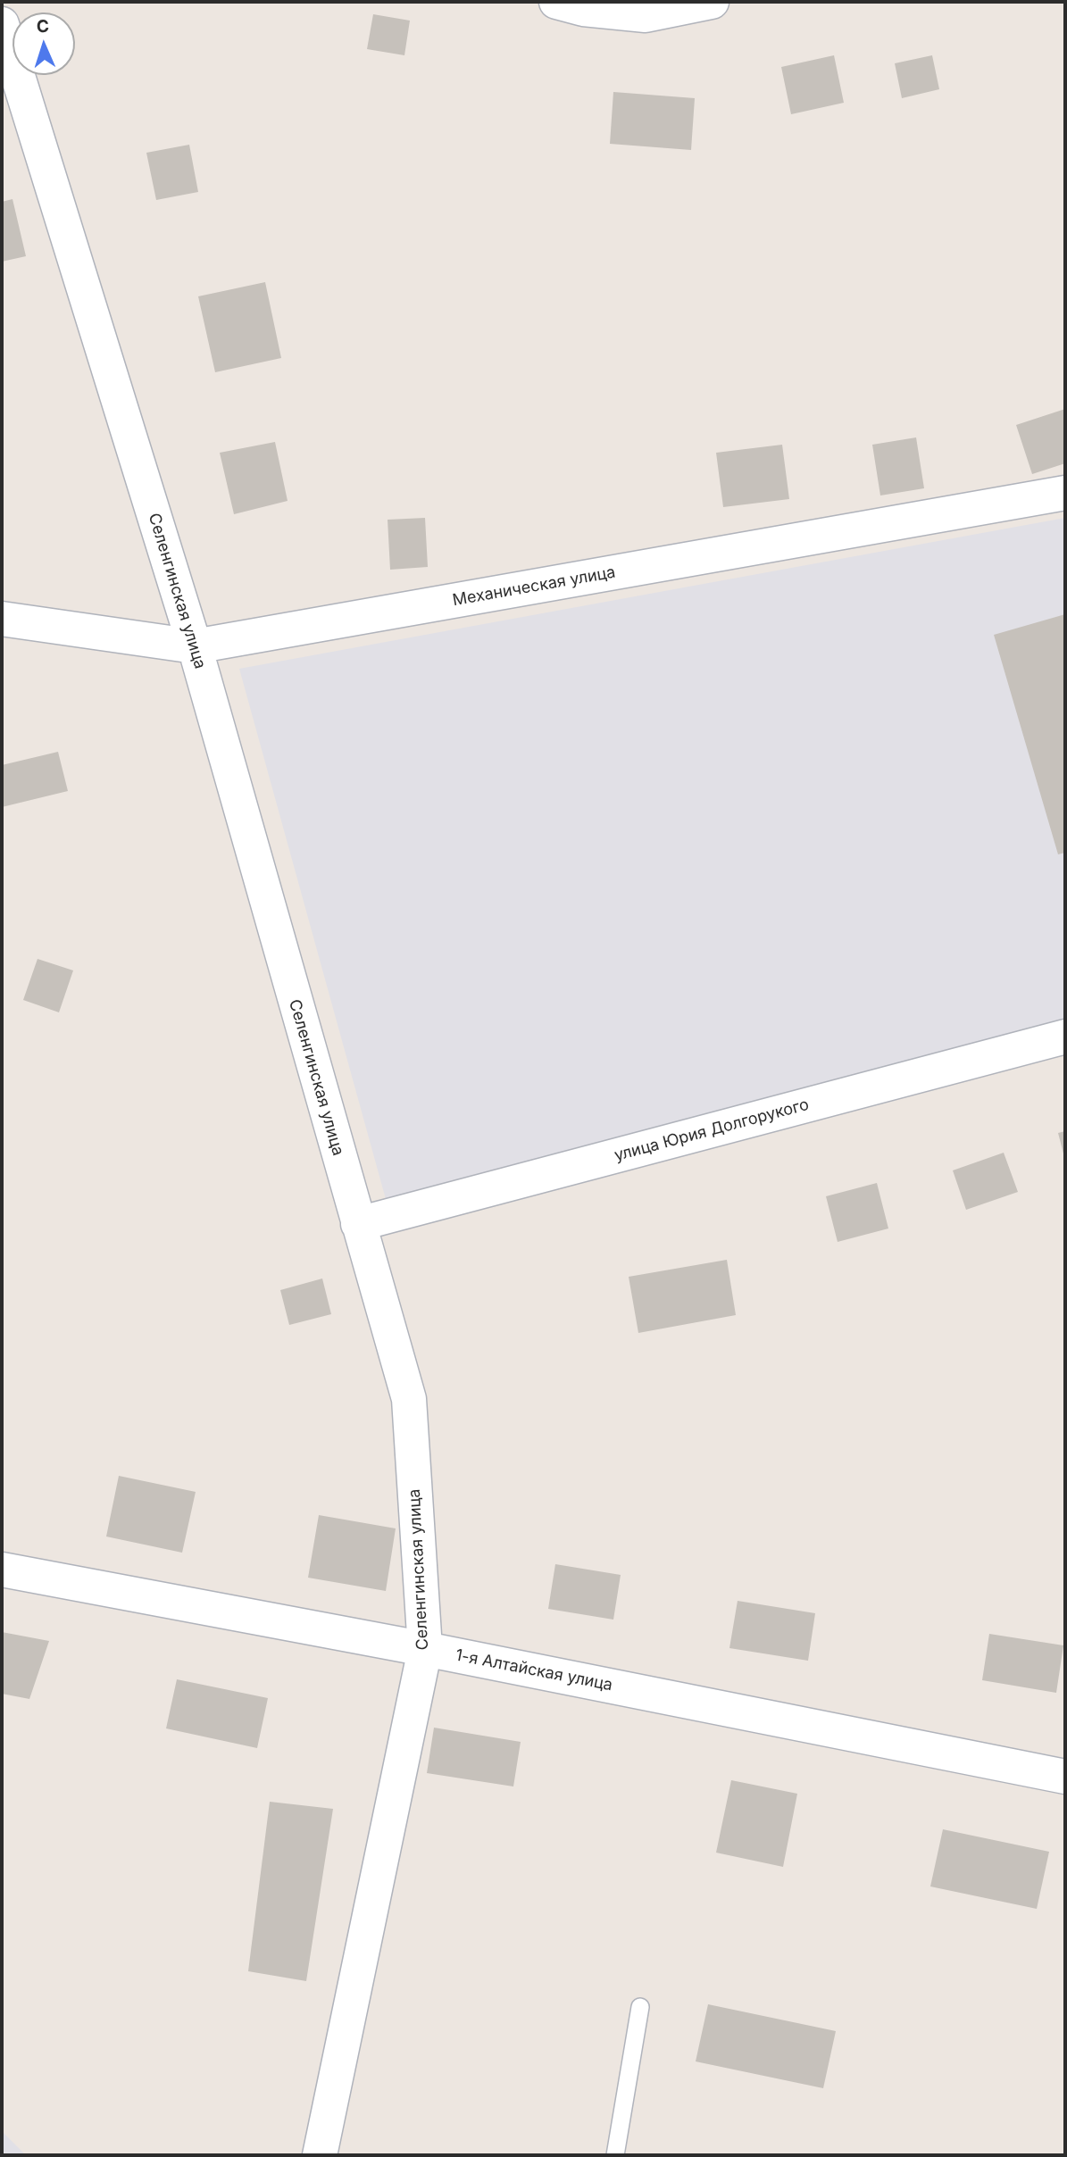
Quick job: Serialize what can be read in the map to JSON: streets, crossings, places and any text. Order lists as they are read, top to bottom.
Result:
{
  "streets": {
    "street": [
      "Механическая улица",
      "Селенгинская улица",
      "улица Юрия Долгорукого",
      "1-я Алтайская улица"
    ]
  },
  "crossings": [
    ["Механическая улица", "Селенгинская улица"],
    ["Селенгинская улица", "улица Юрия Долгорукого"],
    ["Селенгинская улица", "1-я Алтайская улица"]
  ],
  "north": "top"
}
